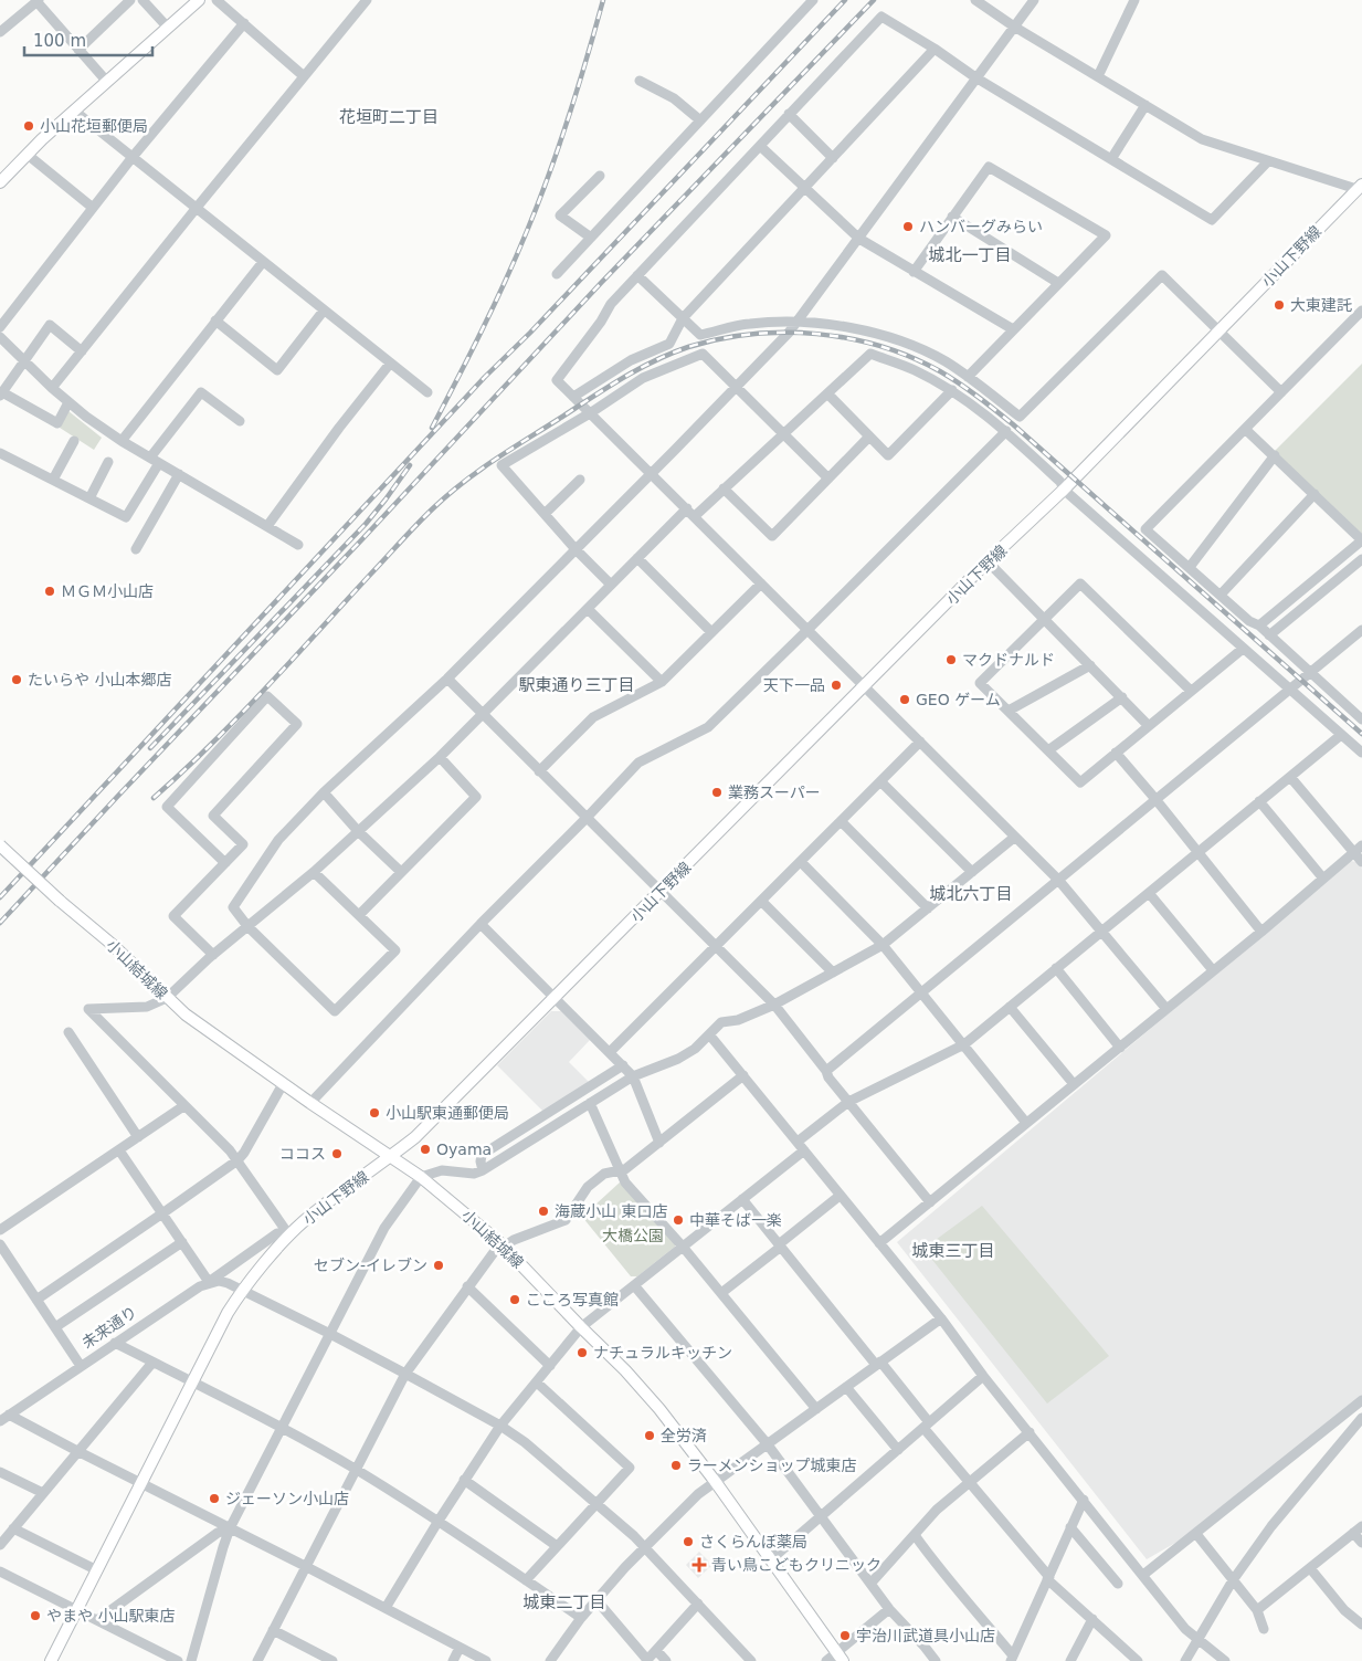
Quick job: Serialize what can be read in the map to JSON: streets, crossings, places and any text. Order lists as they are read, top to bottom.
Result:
{
  "streets": {
    "main road": ["小山下野線", "小山結城線"],
    "street": ["未来通り"]
  },
  "crossings": [
    ["小山下野線", "小山結城線"],
    ["小山下野線", "未来通り"]
  ],
  "districts": [
    "花垣町二丁目",
    "城北一丁目",
    "駅東通り三丁目",
    "城北六丁目",
    "城東三丁目",
    "城東二丁目"
  ],
  "parks": ["大橋公園"],
  "places": {
    "other": [
      "小山花垣郵便局",
      "ハンバーグみらい",
      "大東建託",
      "ＭＧＭ小山店",
      "マクドナルド",
      "たいらや 小山本郷店",
      "天下一品",
      "GEO ゲーム",
      "業務スーパー",
      "小山駅東通郵便局",
      "Oyama",
      "ココス",
      "海蔵小山 東口店",
      "中華そば一楽",
      "セブン-イレブン",
      "こころ写真館",
      "ナチュラルキッチン",
      "全労済",
      "ラーメンショップ城東店",
      "ジェーソン小山店",
      "さくらんぼ薬局",
      "やまや 小山駅東店",
      "宇治川武道具小山店"
    ],
    "health": ["青い鳥こどもクリニック"]
  },
  "scale_bar": "100 m"
}
